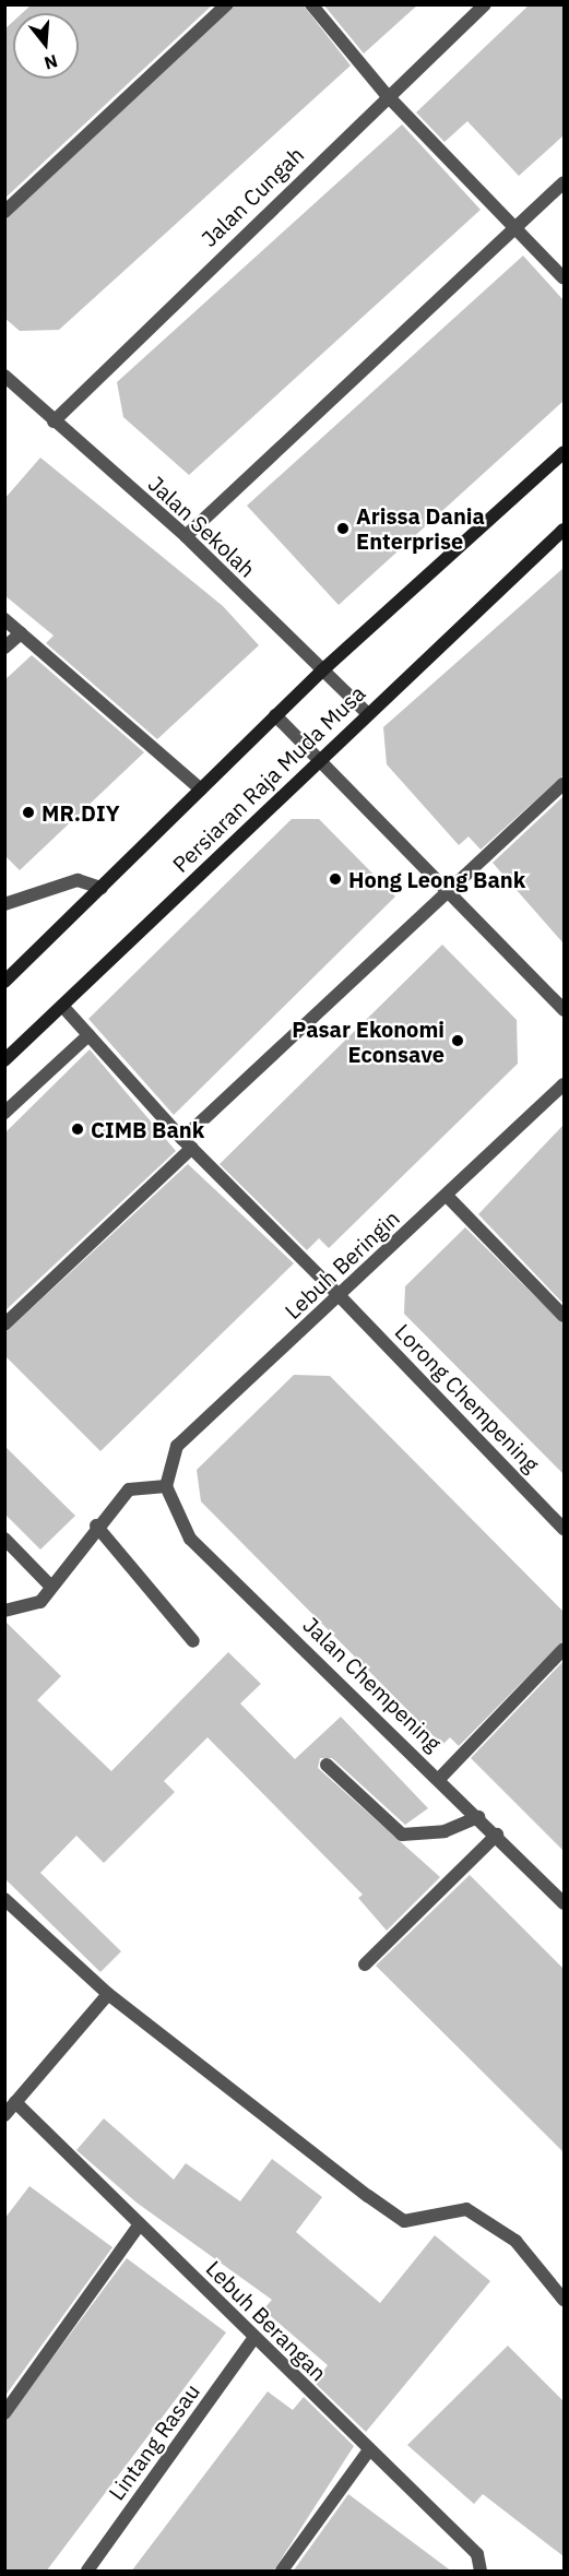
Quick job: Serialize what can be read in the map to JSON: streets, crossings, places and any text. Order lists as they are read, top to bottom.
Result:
{
  "streets": {
    "main road": ["Persiaran Raja Muda Musa"],
    "street": [
      "Jalan Cungah",
      "Jalan Sekolah",
      "Lebuh Beringin",
      "Lorong Chempening",
      "Jalan Chempening",
      "Lebuh Berangan",
      "Lintang Rasau"
    ]
  },
  "crossings": [
    ["Jalan Cungah", "Jalan Sekolah"],
    ["Jalan Sekolah", "Persiaran Raja Muda Musa"],
    ["Persiaran Raja Muda Musa", "Lorong Chempening"],
    ["Lebuh Beringin", "Lorong Chempening"],
    ["Lebuh Beringin", "Jalan Chempening"],
    ["Lebuh Berangan", "Lintang Rasau"]
  ],
  "places": [
    "Arissa Dania Enterprise",
    "MR.DIY",
    "Hong Leong Bank",
    "Pasar Ekonomi Econsave",
    "CIMB Bank"
  ],
  "north": "bottom"
}
